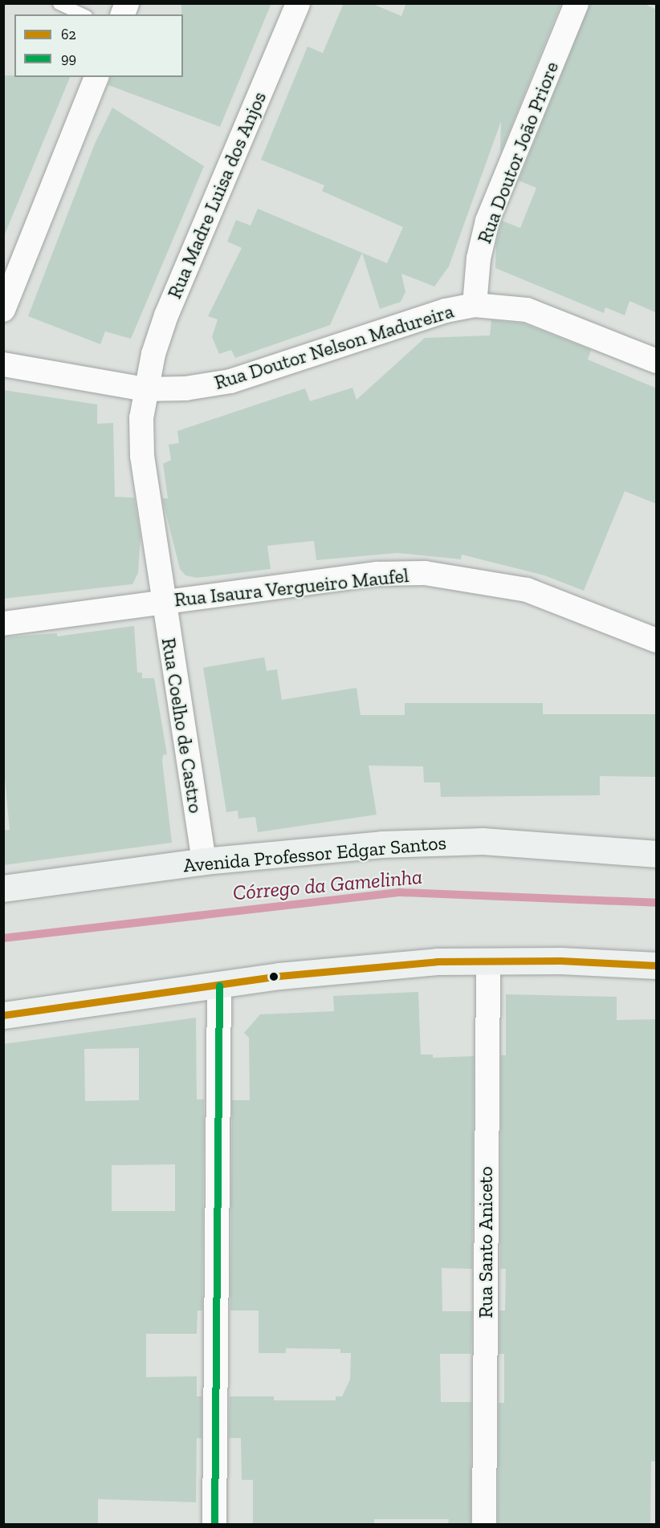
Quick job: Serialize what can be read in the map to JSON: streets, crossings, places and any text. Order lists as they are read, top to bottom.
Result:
{
  "streets": {
    "main road": ["Avenida Professor Edgar Santos"],
    "street": [
      "Rua Doutor João Priore",
      "Rua Madre Luisa dos Anjos",
      "Rua Doutor Nelson Madureira",
      "Rua Isaura Vergueiro Maufel",
      "Rua Coelho de Castro",
      "Rua Santo Aniceto"
    ]
  },
  "crossings": [
    ["Rua Doutor João Priore", "Rua Doutor Nelson Madureira"],
    ["Rua Madre Luisa dos Anjos", "Rua Doutor Nelson Madureira"],
    ["Rua Madre Luisa dos Anjos", "Rua Coelho de Castro"],
    ["Rua Doutor Nelson Madureira", "Rua Coelho de Castro"],
    ["Rua Isaura Vergueiro Maufel", "Rua Coelho de Castro"],
    ["Rua Coelho de Castro", "Avenida Professor Edgar Santos"]
  ],
  "water": ["Córrego da Gamelinha"],
  "lines": ["transit line 62", "transit line 99"],
  "legend": ["62", "99"]
}
